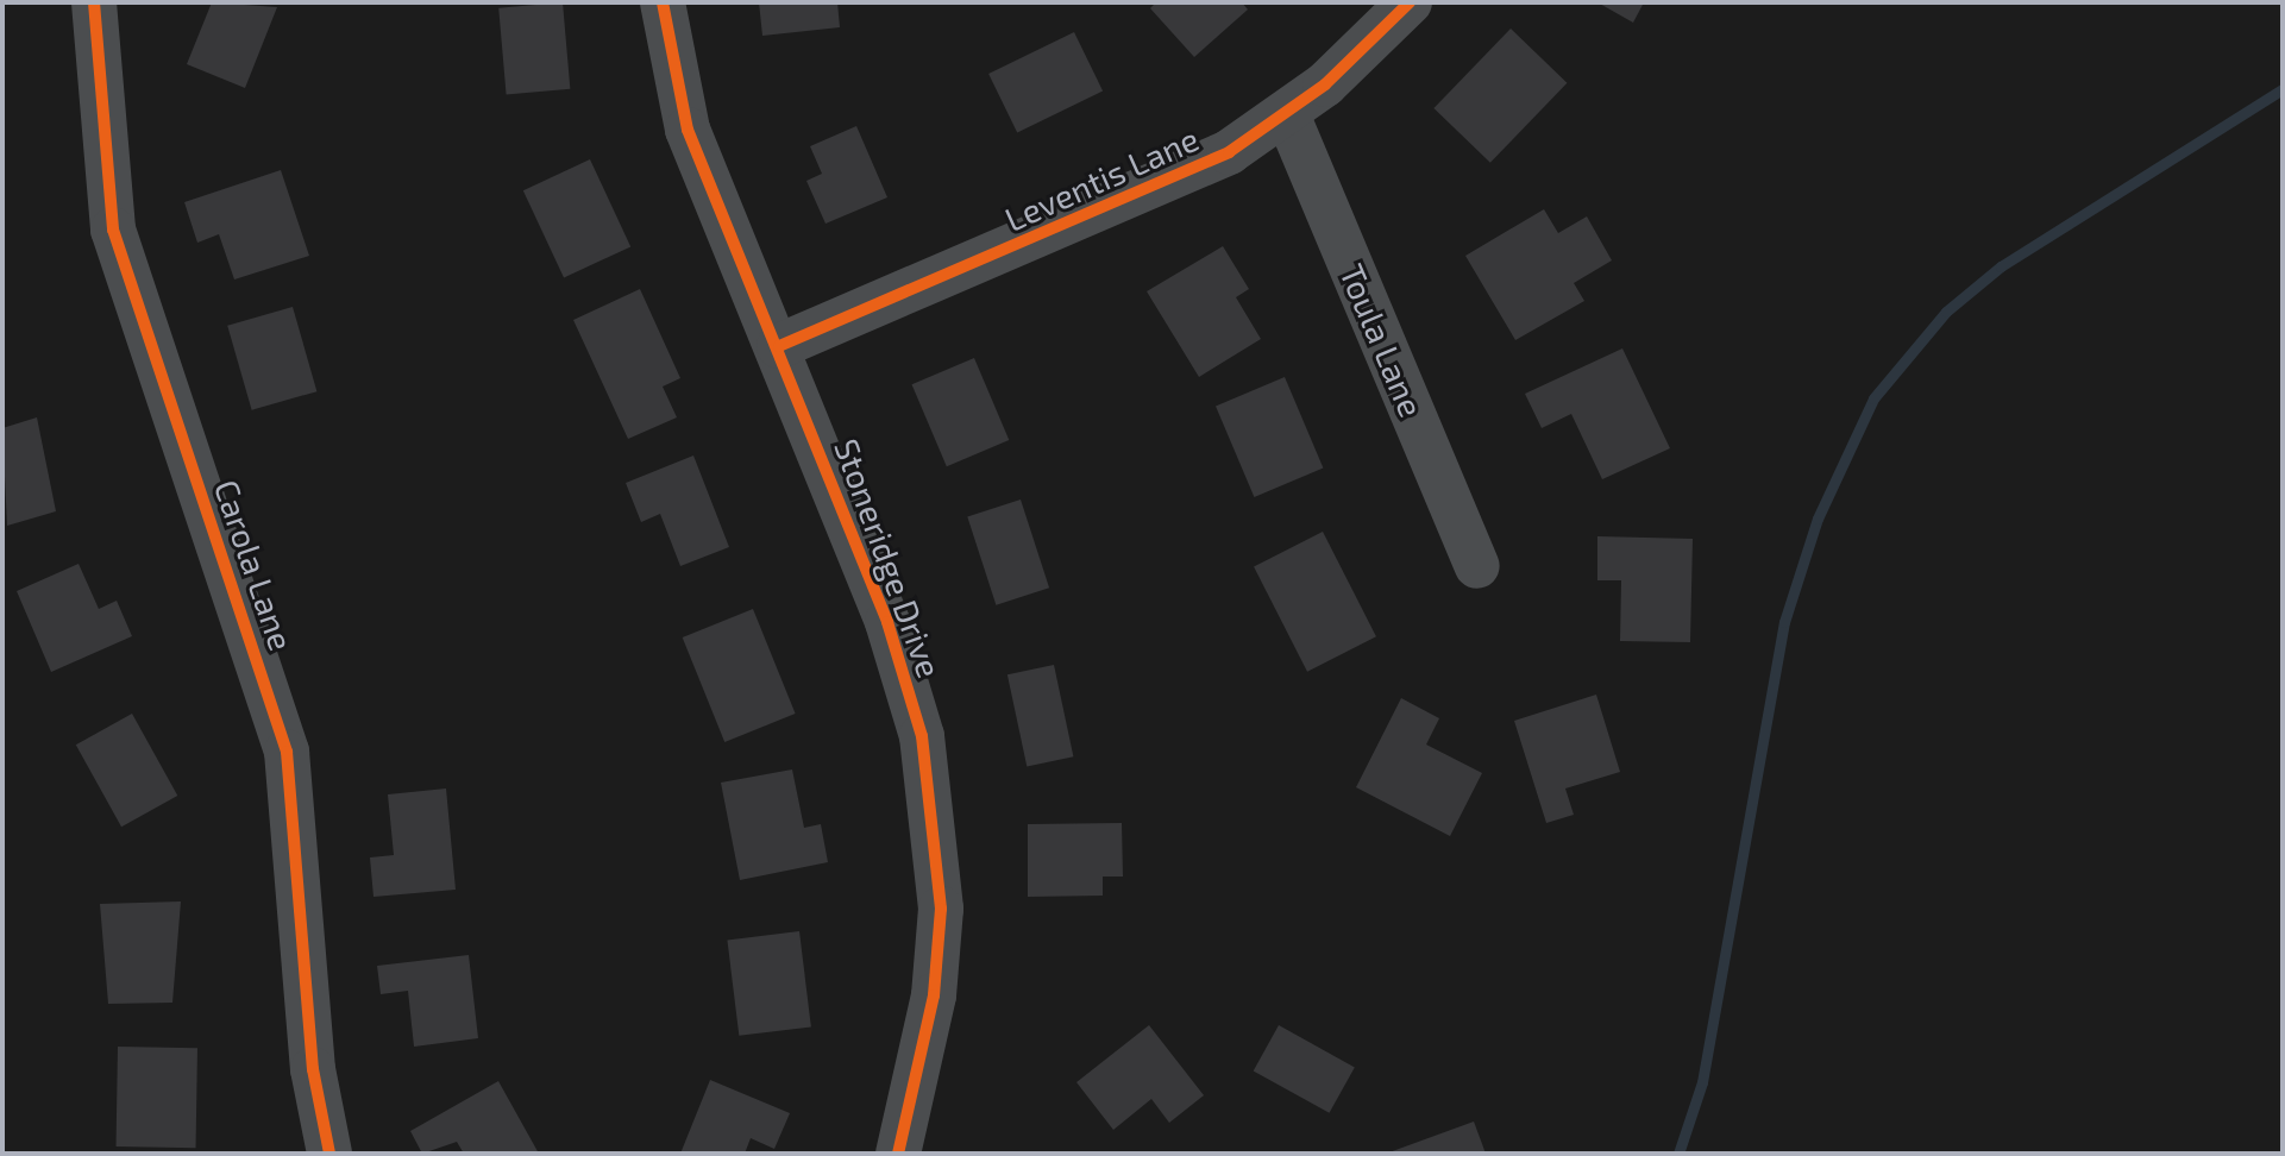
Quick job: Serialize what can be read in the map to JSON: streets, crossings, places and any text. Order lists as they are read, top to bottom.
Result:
{
  "streets": {
    "street": [
      "Leventis Lane",
      "Toula Lane",
      "Stoneridge Drive",
      "Carola Lane"
    ]
  },
  "crossings": [
    ["Leventis Lane", "Toula Lane"],
    ["Leventis Lane", "Stoneridge Drive"]
  ]
}
